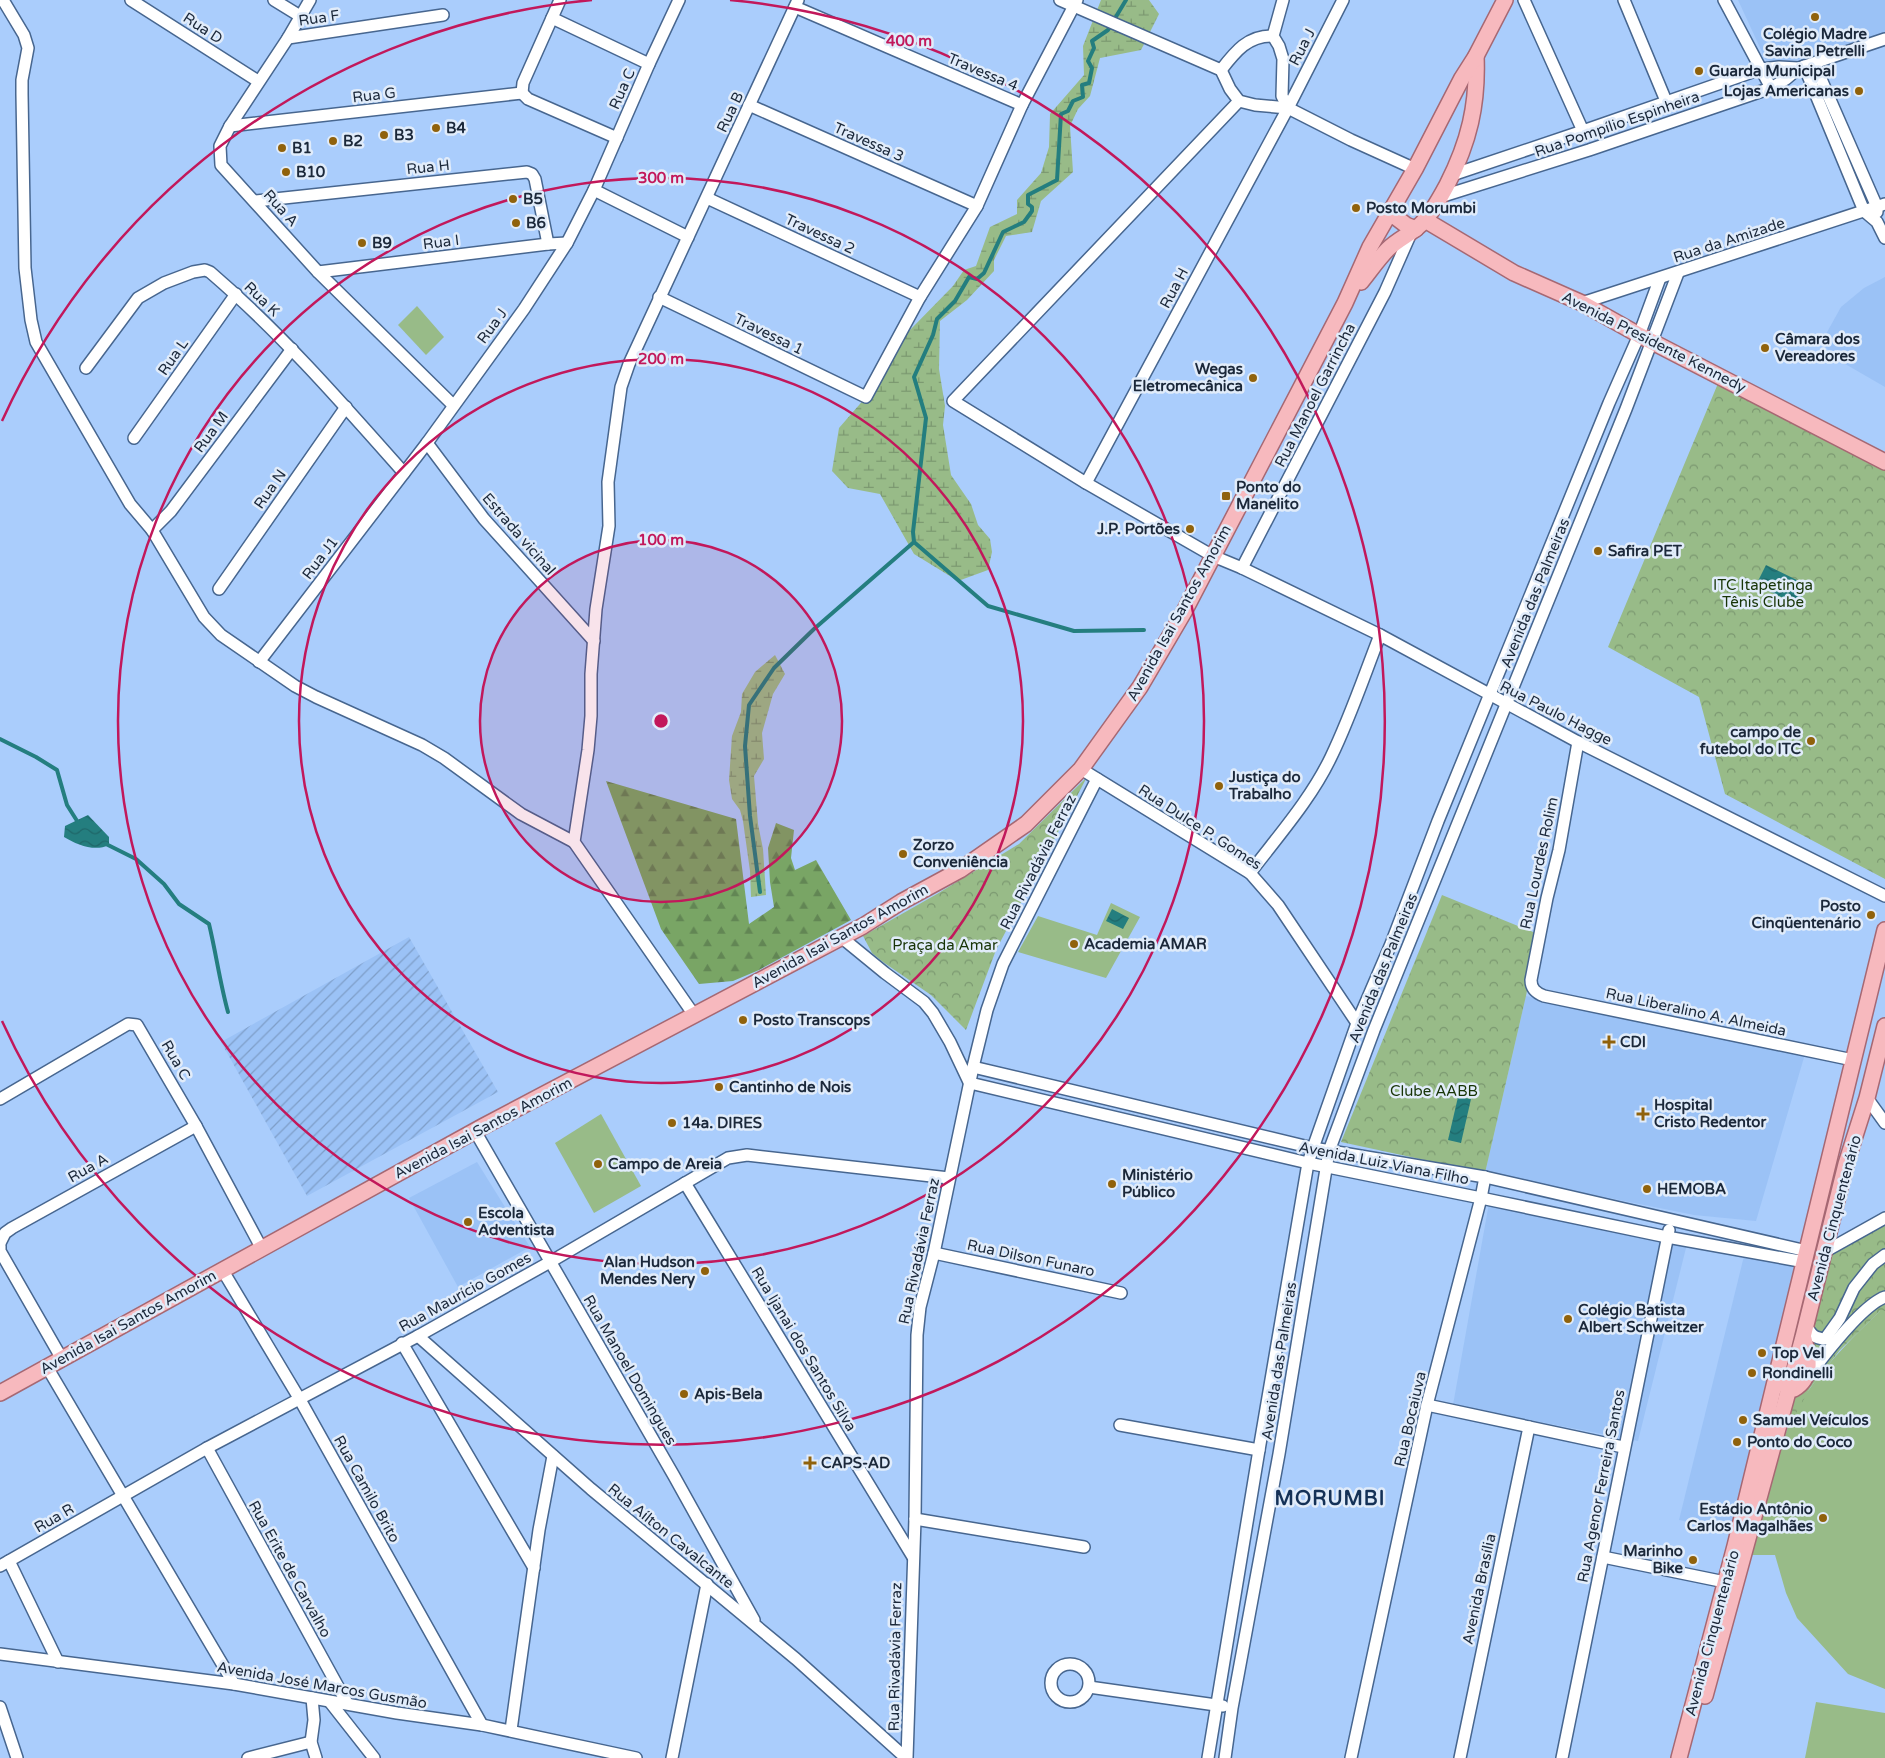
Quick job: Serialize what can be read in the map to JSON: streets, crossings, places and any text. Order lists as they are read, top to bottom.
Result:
{
  "streets": {
    "main road": ["Avenida Presidente Kennedy", "Avenida Isai Santos Amorim", "Avenida Cinquentenário"],
    "street": [
      "Rua F",
      "Rua D",
      "Rua J",
      "Travessa 4",
      "Rua C",
      "Rua G",
      "Rua B",
      "Rua Pompílio Espinheira",
      "Travessa 3",
      "Rua H",
      "Rua A",
      "Travessa 2",
      "Rua da Amizade",
      "Rua I",
      "Rua K",
      "Travessa 1",
      "Rua L",
      "Rua Manoel Garrincha",
      "Rua M",
      "Rua N",
      "Estrada vicinal",
      "Rua J1",
      "Avenida das Palmeiras",
      "Rua Paulo Hagge",
      "Rua Dulce P. Gomes",
      "Rua Rivadávia Ferraz",
      "Rua Lourdes Rolim",
      "Rua Liberalino A. Almeida",
      "Avenida Luiz Viana Filho",
      "Rua Dilson Funaro",
      "Rua Maurício Gomes",
      "Rua Ijanai dos Santos Silva",
      "Rua Manoel Domingues",
      "Rua Bocaiuva",
      "Rua Agenor Ferreira Santos",
      "Rua Camilo Brito",
      "Rua R",
      "Rua Aílton Cavalcante",
      "Rua Erite de Carvalho",
      "Avenida Brasília",
      "Avenida José Marcos Gusmão"
    ]
  },
  "crossings": [
    ["Rua F", "Rua A"],
    ["Rua D", "Rua A"],
    ["Rua J", "Rua C"],
    ["Rua J", "Rua H"],
    ["Rua J", "Rua A"],
    ["Rua J", "Rua I"],
    ["Rua J", "Rua K"],
    ["Rua J", "Estrada vicinal"],
    ["Rua J", "Rua J1"],
    ["Travessa 4", "Rua B"],
    ["Rua C", "Rua A"],
    ["Rua C", "Avenida Isai Santos Amorim"],
    ["Rua G", "Rua A"],
    ["Rua B", "Travessa 3"],
    ["Rua B", "Travessa 2"],
    ["Rua B", "Travessa 1"],
    ["Rua B", "Estrada vicinal"],
    ["Rua H", "Rua A"],
    ["Rua H", "Rua I"],
    ["Rua A", "Rua I"],
    ["Rua A", "Avenida Isai Santos Amorim"],
    ["Travessa 2", "Travessa 1"],
    ["Rua da Amizade", "Avenida Presidente Kennedy"],
    ["Rua da Amizade", "Avenida das Palmeiras"],
    ["Rua K", "Rua L"],
    ["Rua K", "Rua M"],
    ["Rua K", "Rua N"],
    ["Rua K", "Rua J1"],
    ["Avenida Presidente Kennedy", "Rua Manoel Garrincha"],
    ["Avenida Presidente Kennedy", "Avenida das Palmeiras"],
    ["Avenida Presidente Kennedy", "Avenida Isai Santos Amorim"],
    ["Rua Manoel Garrincha", "Rua Paulo Hagge"],
    ["Avenida das Palmeiras", "Rua Paulo Hagge"],
    ["Avenida das Palmeiras", "Rua Dulce P. Gomes"],
    ["Avenida das Palmeiras", "Avenida Luiz Viana Filho"],
    ["Avenida Isai Santos Amorim", "Rua Paulo Hagge"],
    ["Avenida Isai Santos Amorim", "Rua Dulce P. Gomes"],
    ["Avenida Isai Santos Amorim", "Rua Manoel Domingues"],
    ["Avenida Isai Santos Amorim", "Rua Camilo Brito"],
    ["Rua Paulo Hagge", "Rua Lourdes Rolim"],
    ["Rua Dulce P. Gomes", "Rua Rivadávia Ferraz"],
    ["Rua Rivadávia Ferraz", "Avenida Luiz Viana Filho"],
    ["Rua Rivadávia Ferraz", "Rua Dilson Funaro"],
    ["Rua Rivadávia Ferraz", "Rua Maurício Gomes"],
    ["Rua Rivadávia Ferraz", "Rua Ijanai dos Santos Silva"],
    ["Rua Rivadávia Ferraz", "Rua Aílton Cavalcante"],
    ["Rua Lourdes Rolim", "Rua Liberalino A. Almeida"],
    ["Rua Liberalino A. Almeida", "Avenida Cinquentenário"],
    ["Avenida Luiz Viana Filho", "Avenida Cinquentenário"],
    ["Avenida Luiz Viana Filho", "Rua Bocaiuva"],
    ["Avenida Luiz Viana Filho", "Rua Agenor Ferreira Santos"],
    ["Rua Maurício Gomes", "Rua Ijanai dos Santos Silva"],
    ["Rua Maurício Gomes", "Rua Manoel Domingues"],
    ["Rua Maurício Gomes", "Rua Camilo Brito"],
    ["Rua Maurício Gomes", "Rua R"],
    ["Rua Maurício Gomes", "Rua Aílton Cavalcante"],
    ["Rua Maurício Gomes", "Rua Erite de Carvalho"],
    ["Rua Manoel Domingues", "Rua Aílton Cavalcante"],
    ["Rua Camilo Brito", "Avenida José Marcos Gusmão"],
    ["Rua Erite de Carvalho", "Avenida José Marcos Gusmão"]
  ],
  "districts": ["MORUMBI"],
  "parks": ["ITC Itapetinga Tênis Clube", "Praça da Amar", "Clube AABB"],
  "places": {
    "other": [
      "Colégio Madre Savina Petrelli",
      "Guarda Municipal",
      "Lojas Americanas",
      "B4",
      "B3",
      "B2",
      "B1",
      "B10",
      "B5",
      "Posto Morumbi",
      "B6",
      "B9",
      "Câmara dos Vereadores",
      "Wegas Eletromecânica",
      "J.P. Portões",
      "Safira PET",
      "campo de futebol do ITC",
      "Justiça do Trabalho",
      "Zorzo Conveniência",
      "Posto Cinqüentenário",
      "Academia AMAR",
      "Posto Transcops",
      "Cantinho de Nois",
      "14a. DIRES",
      "Campo de Areia",
      "Ministério Público",
      "HEMOBA",
      "Escola Adventista",
      "Alan Hudson Mendes Nery",
      "Colégio Batista Albert Schweitzer",
      "Top Vel",
      "Rondinelli",
      "Apis-Bela",
      "Samuel Veículos",
      "Ponto do Coco",
      "Estádio Antônio Carlos Magalhães",
      "Marinho Bike"
    ],
    "transit": ["Ponto do Manelito"],
    "health": ["CDI", "Hospital Cristo Redentor", "CAPS-AD"]
  },
  "rings": [
    "400 m",
    "300 m",
    "200 m",
    "100 m"
  ]
}
